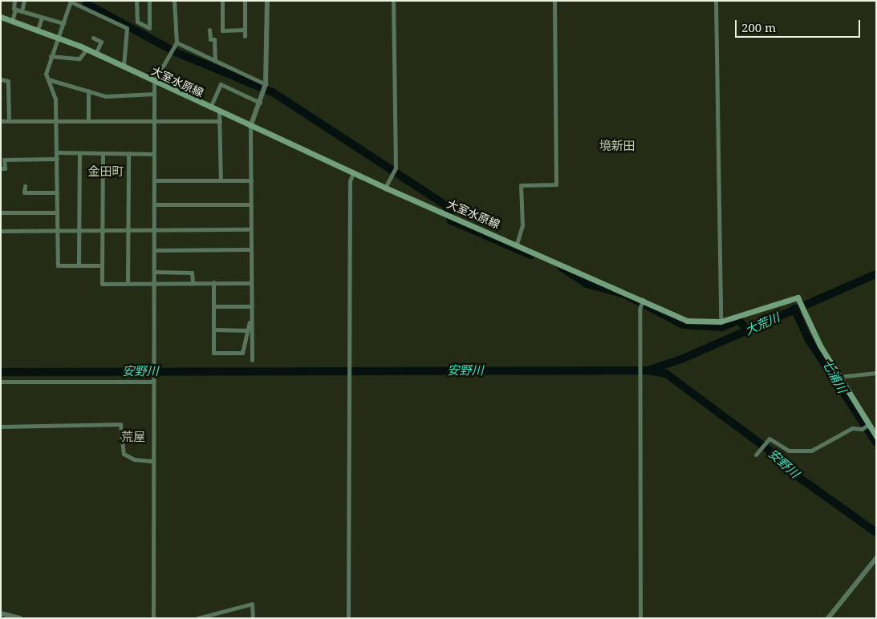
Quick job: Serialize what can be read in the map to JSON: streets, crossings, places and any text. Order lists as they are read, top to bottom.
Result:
{
  "streets": {
    "main road": ["大室水原線"]
  },
  "districts": ["境新田", "金田町", "荒屋"],
  "water": ["大荒川", "安野川", "七浦川"],
  "scale_bar": "200 m"
}
